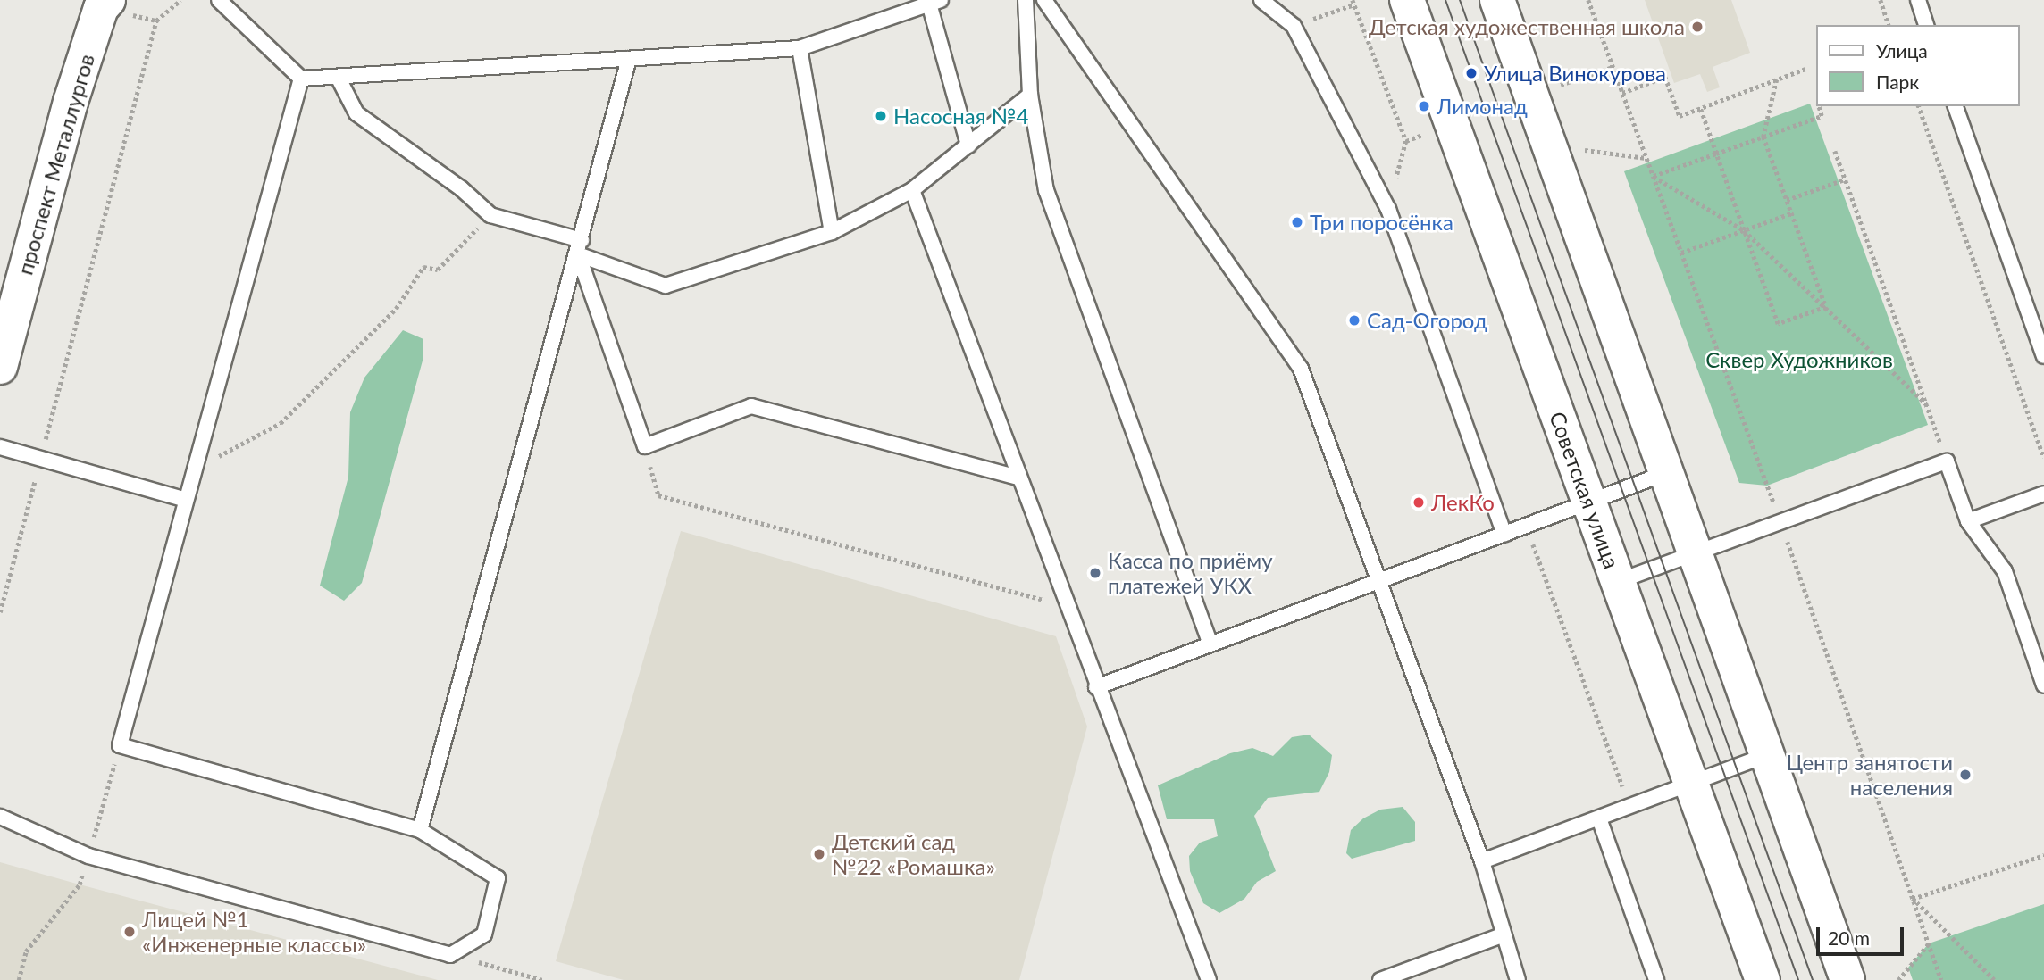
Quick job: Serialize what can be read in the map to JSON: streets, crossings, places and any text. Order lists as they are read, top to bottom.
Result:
{
  "streets": {
    "main road": ["проспект Металлургов", "Советская улица"]
  },
  "parks": ["Сквер Художников"],
  "places": [
    "Детская художественная школа",
    "Улица Винокурова",
    "Лимонад",
    "Насосная №4",
    "Три поросёнка",
    "Сад-Огород",
    "ЛекКо",
    "Касса по приёму платежей УКХ",
    "Центр занятости населения",
    "Детский сад №22 «Ромашка»",
    "Лицей №1 «Инженерные классы»"
  ],
  "legend": ["Улица", "Парк"],
  "scale_bar": "20 m"
}
